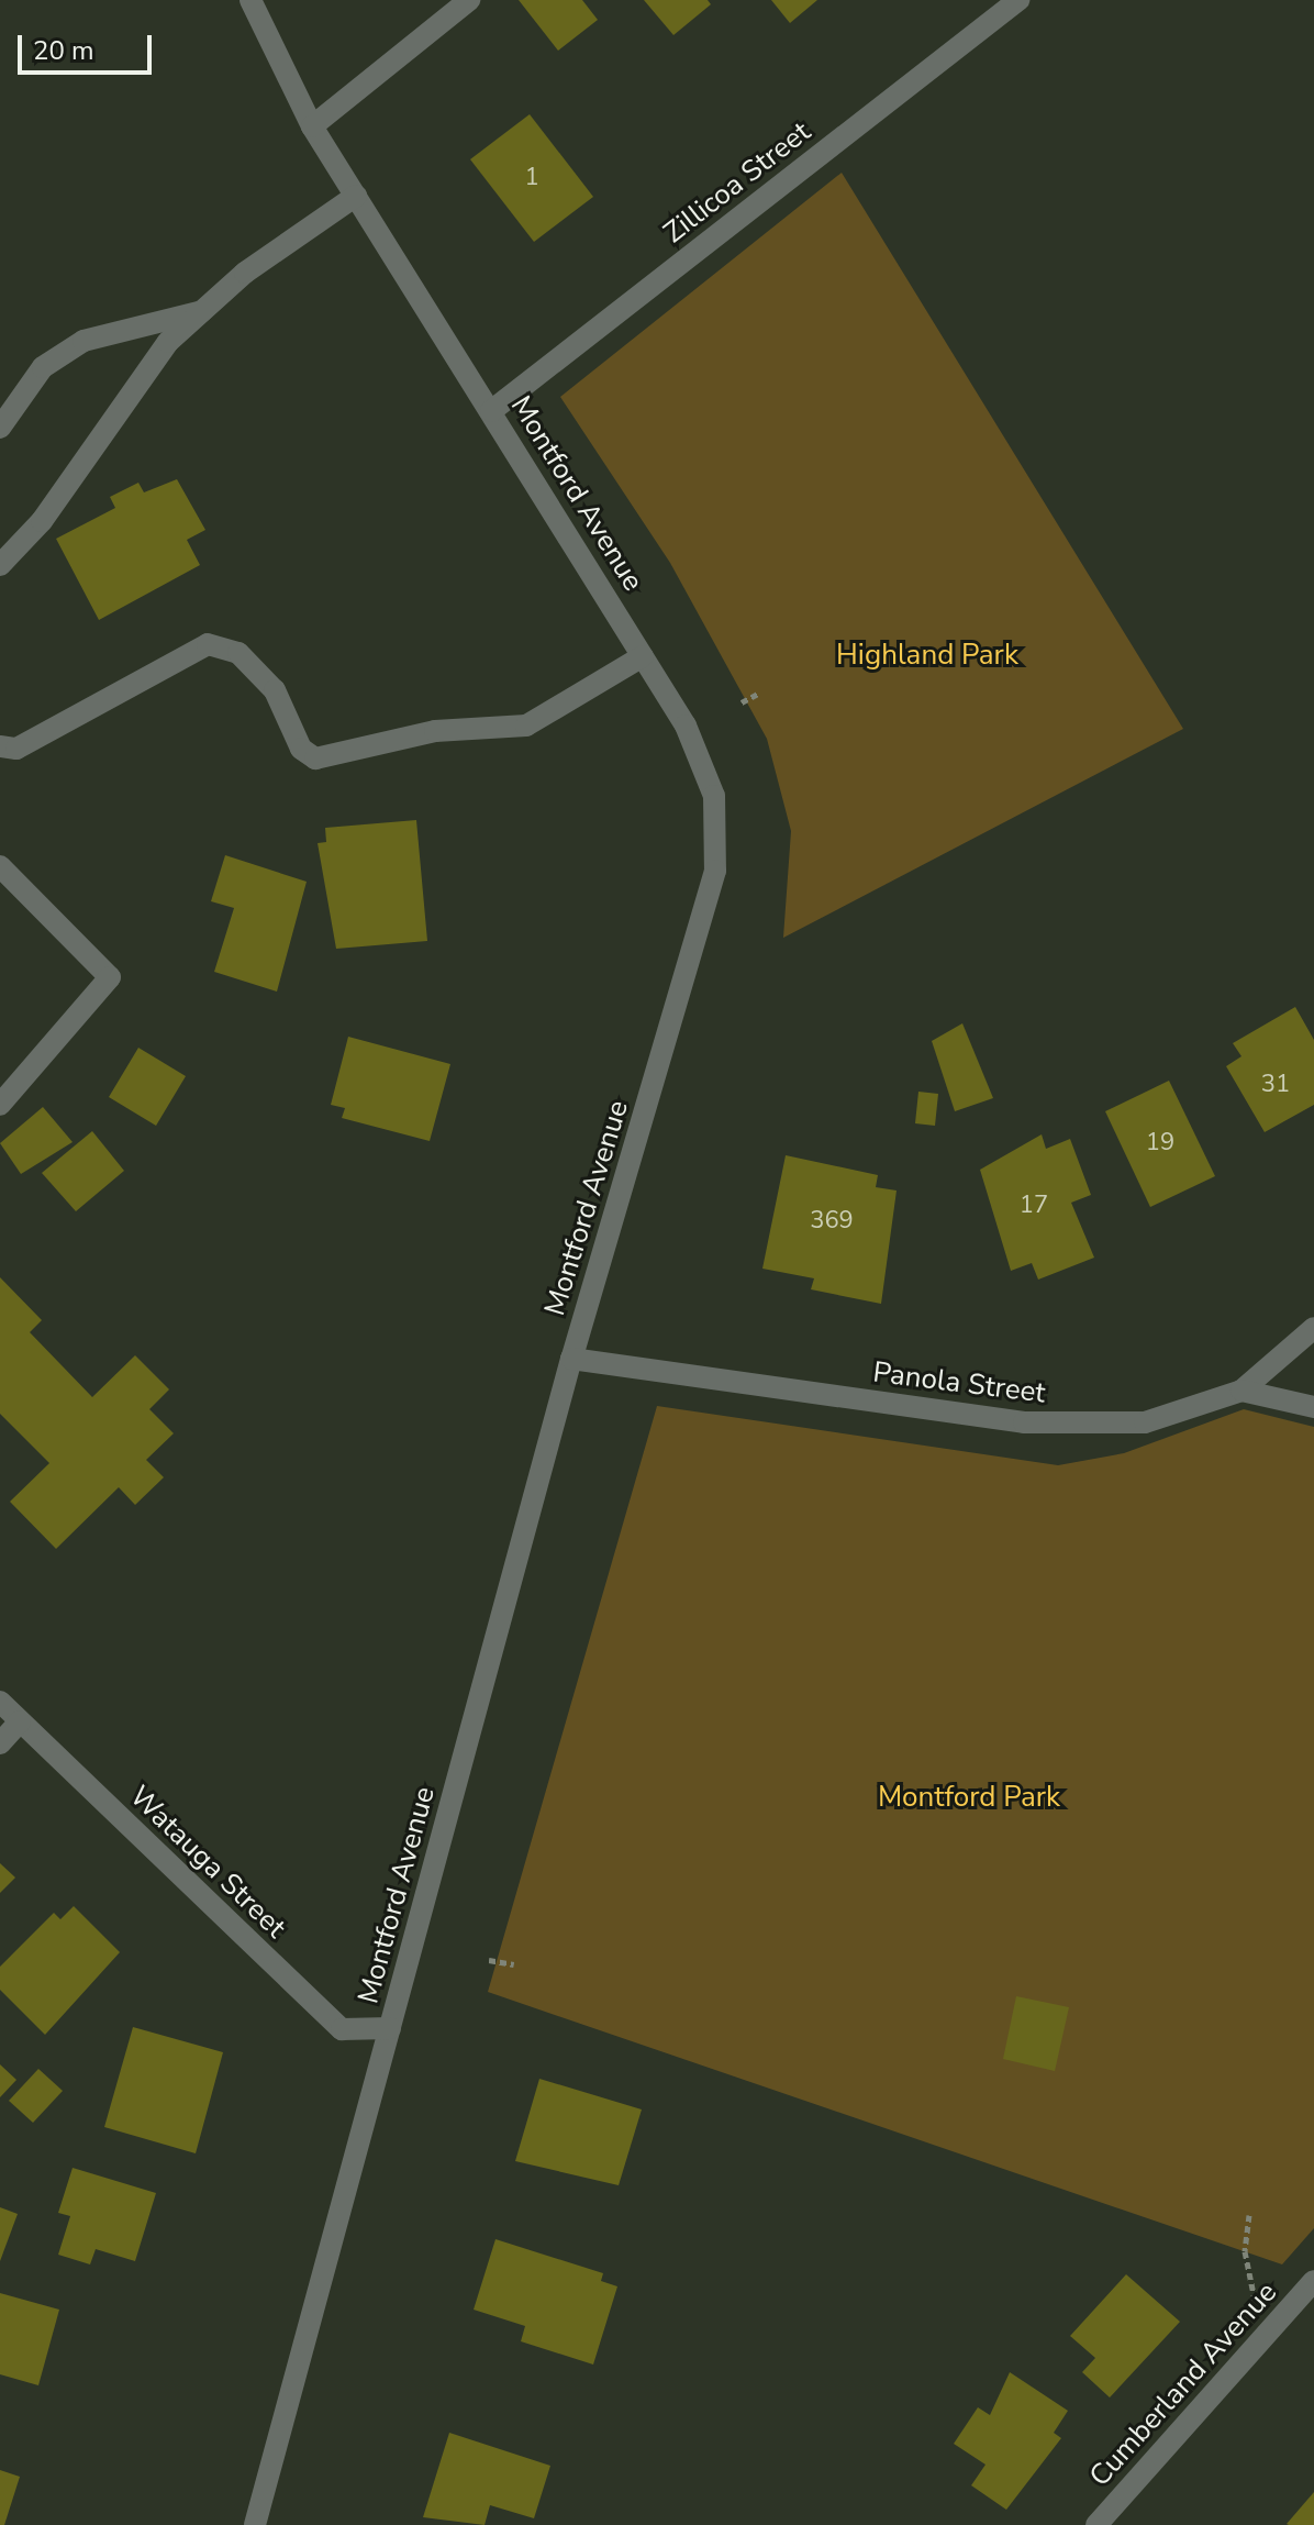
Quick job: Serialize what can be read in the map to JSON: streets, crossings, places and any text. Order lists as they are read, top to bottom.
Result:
{
  "streets": {
    "street": [
      "Zillicoa Street",
      "Montford Avenue",
      "Panola Street",
      "Watauga Street",
      "Cumberland Avenue"
    ]
  },
  "crossings": [
    ["Zillicoa Street", "Montford Avenue"],
    ["Montford Avenue", "Panola Street"],
    ["Montford Avenue", "Watauga Street"]
  ],
  "parks": ["Highland Park", "Montford Park"],
  "house_numbers": [
    "1",
    "31",
    "19",
    "17",
    "369"
  ],
  "scale_bar": "20 m"
}
